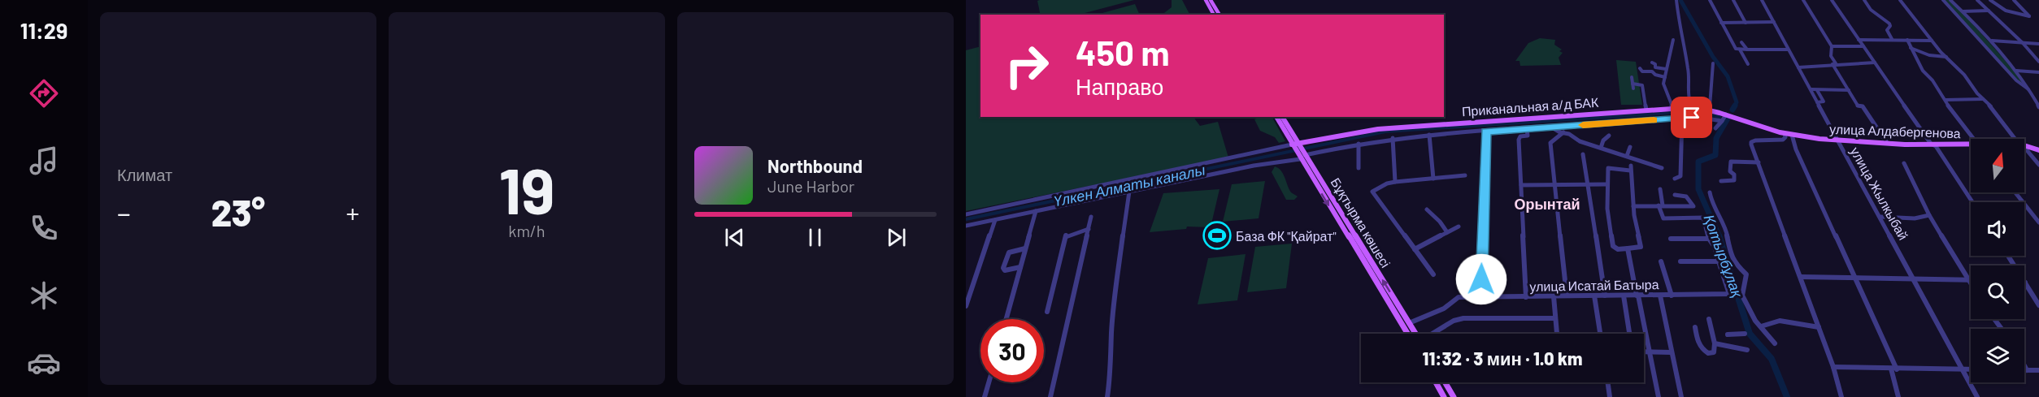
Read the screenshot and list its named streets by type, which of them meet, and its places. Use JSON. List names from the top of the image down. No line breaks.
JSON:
{"streets":{"main road":["Приканальная а/д БАК","улица Алдабергенова","Бұқтырма көшесі"],"street":["улица Жылкыбай","улица Исатай Батыра"]},"crossings":[["Приканальная а/д БАК","улица Алдабергенова"],["Приканальная а/д БАК","Бұқтырма көшесі"],["улица Алдабергенова","улица Жылкыбай"],["Бұқтырма көшесі","улица Исатай Батыра"]],"districts":["Орынтай"],"water":["Үлкен Алматы каналы","Қотырбұлақ"],"places":{"sports":["База ФК \"Қайрат\""]},"north":"top","page":{"tabs":"11:29","tile":["Климат",["19","km/h"]],"turn":["450 m","Направо"],"song":["Northbound","June Harbor"],"heat":["−","23°","+"],"limit":"30","trip":"11:32 · 3 мин · 1.0 km"}}
